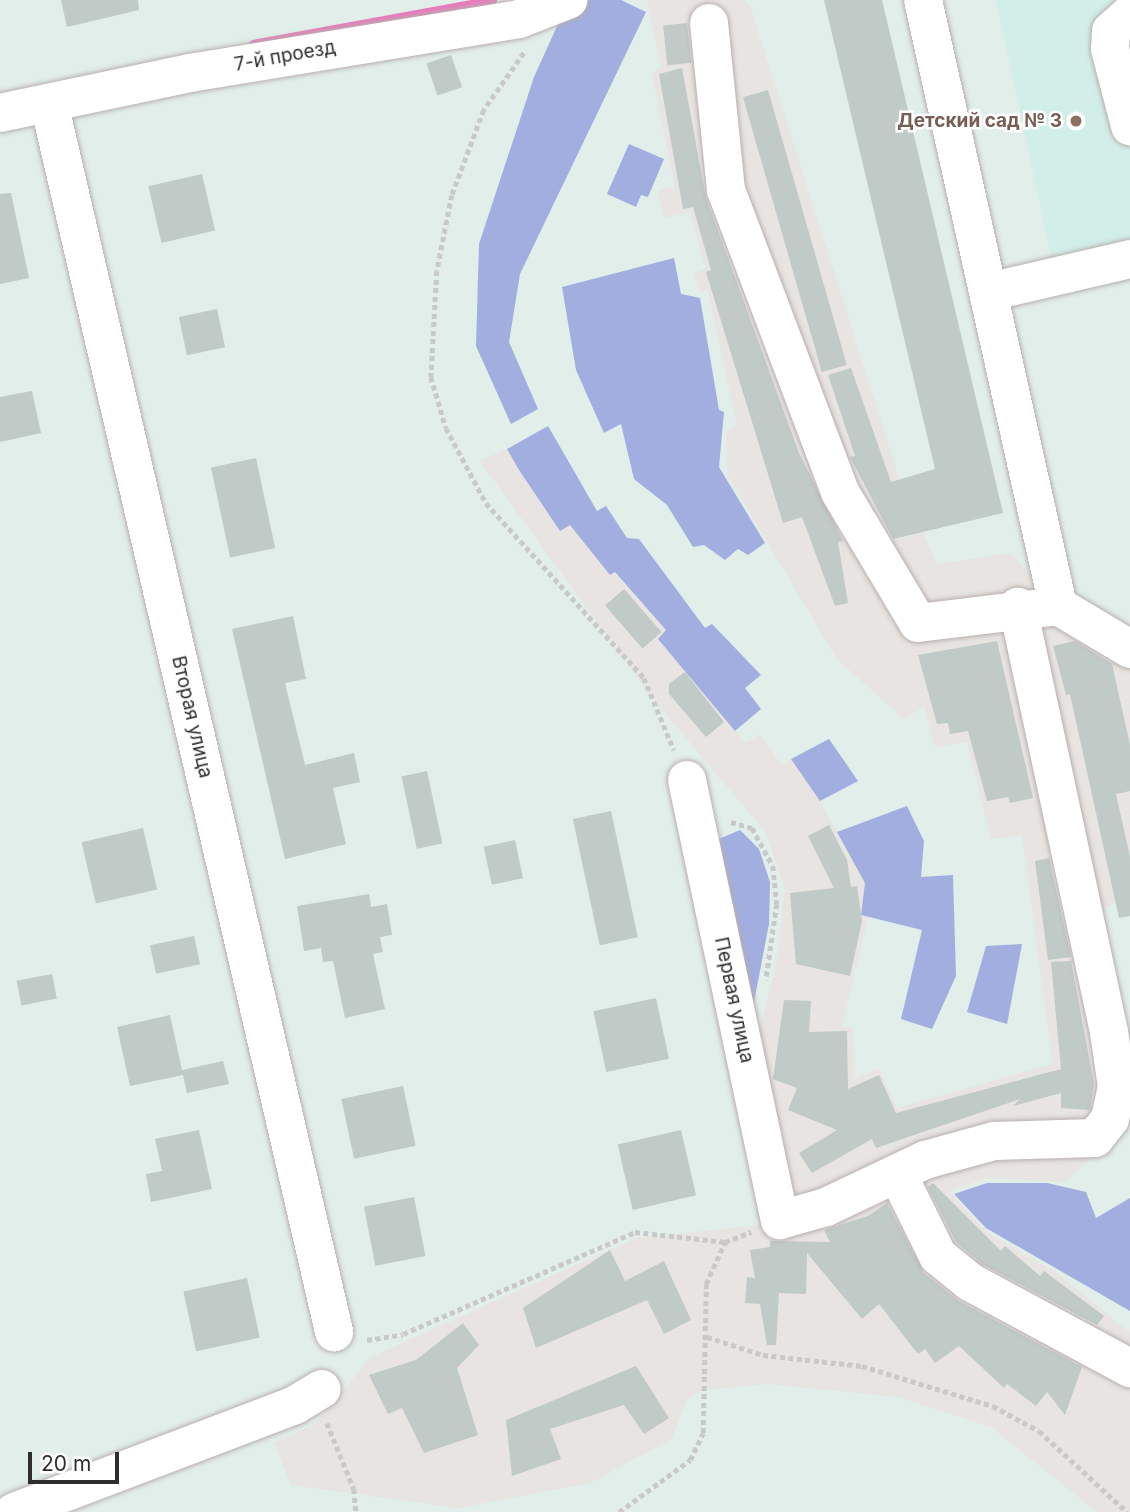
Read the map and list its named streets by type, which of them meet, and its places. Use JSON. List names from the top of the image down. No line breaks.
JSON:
{"streets":{"street":["7-й проезд","Вторая улица","Первая улица"]},"crossings":[["7-й проезд","Вторая улица"]],"places":["Детский сад № 3"],"scale_bar":"20 m"}
